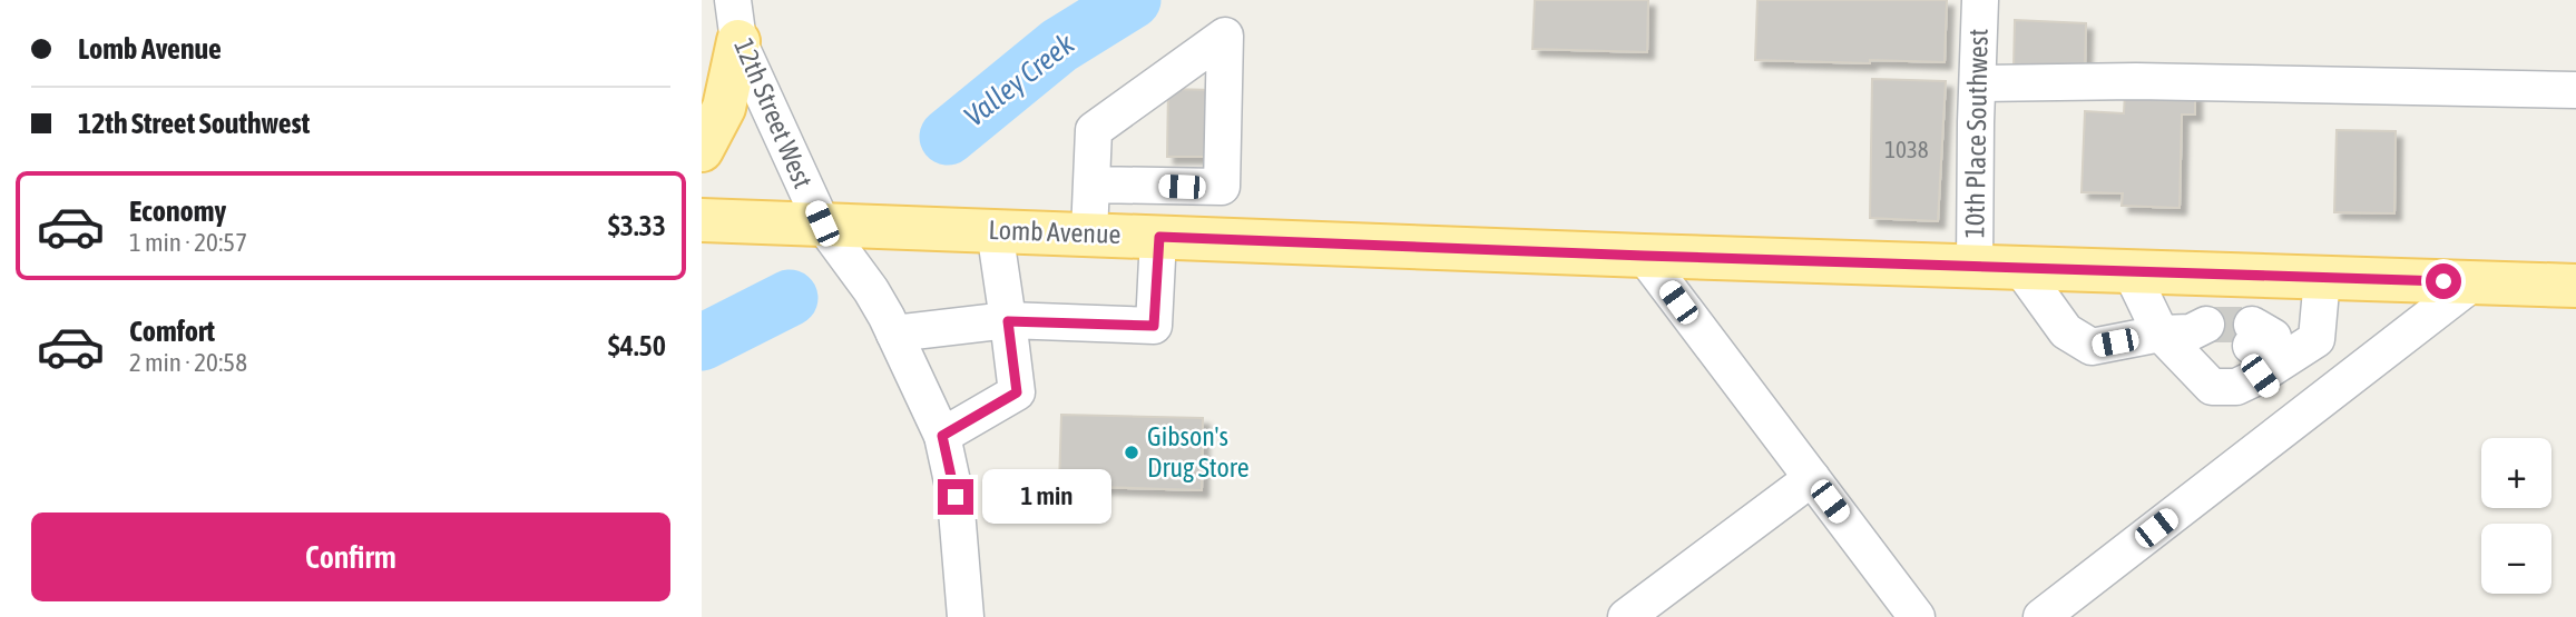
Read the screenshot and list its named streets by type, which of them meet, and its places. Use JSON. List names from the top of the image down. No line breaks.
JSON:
{"streets":{"main road":["Lomb Avenue"],"street":["12th Street West","10th Place Southwest"]},"crossings":[["12th Street West","Lomb Avenue"],["10th Place Southwest","Lomb Avenue"]],"water":["Valley Creek"],"places":["Gibson's Drug Store"],"house_numbers":["1038"],"page":{"banner":["Lomb Avenue","12th Street Southwest"],"list":[{"name":"Economy","note":"1 min · 20:57","value":"$3.33"},{"name":"Comfort","note":"2 min · 20:58","value":"$4.50"}],"map_buttons":["+","−"],"bubble":"1 min","buttons":"Confirm"}}
